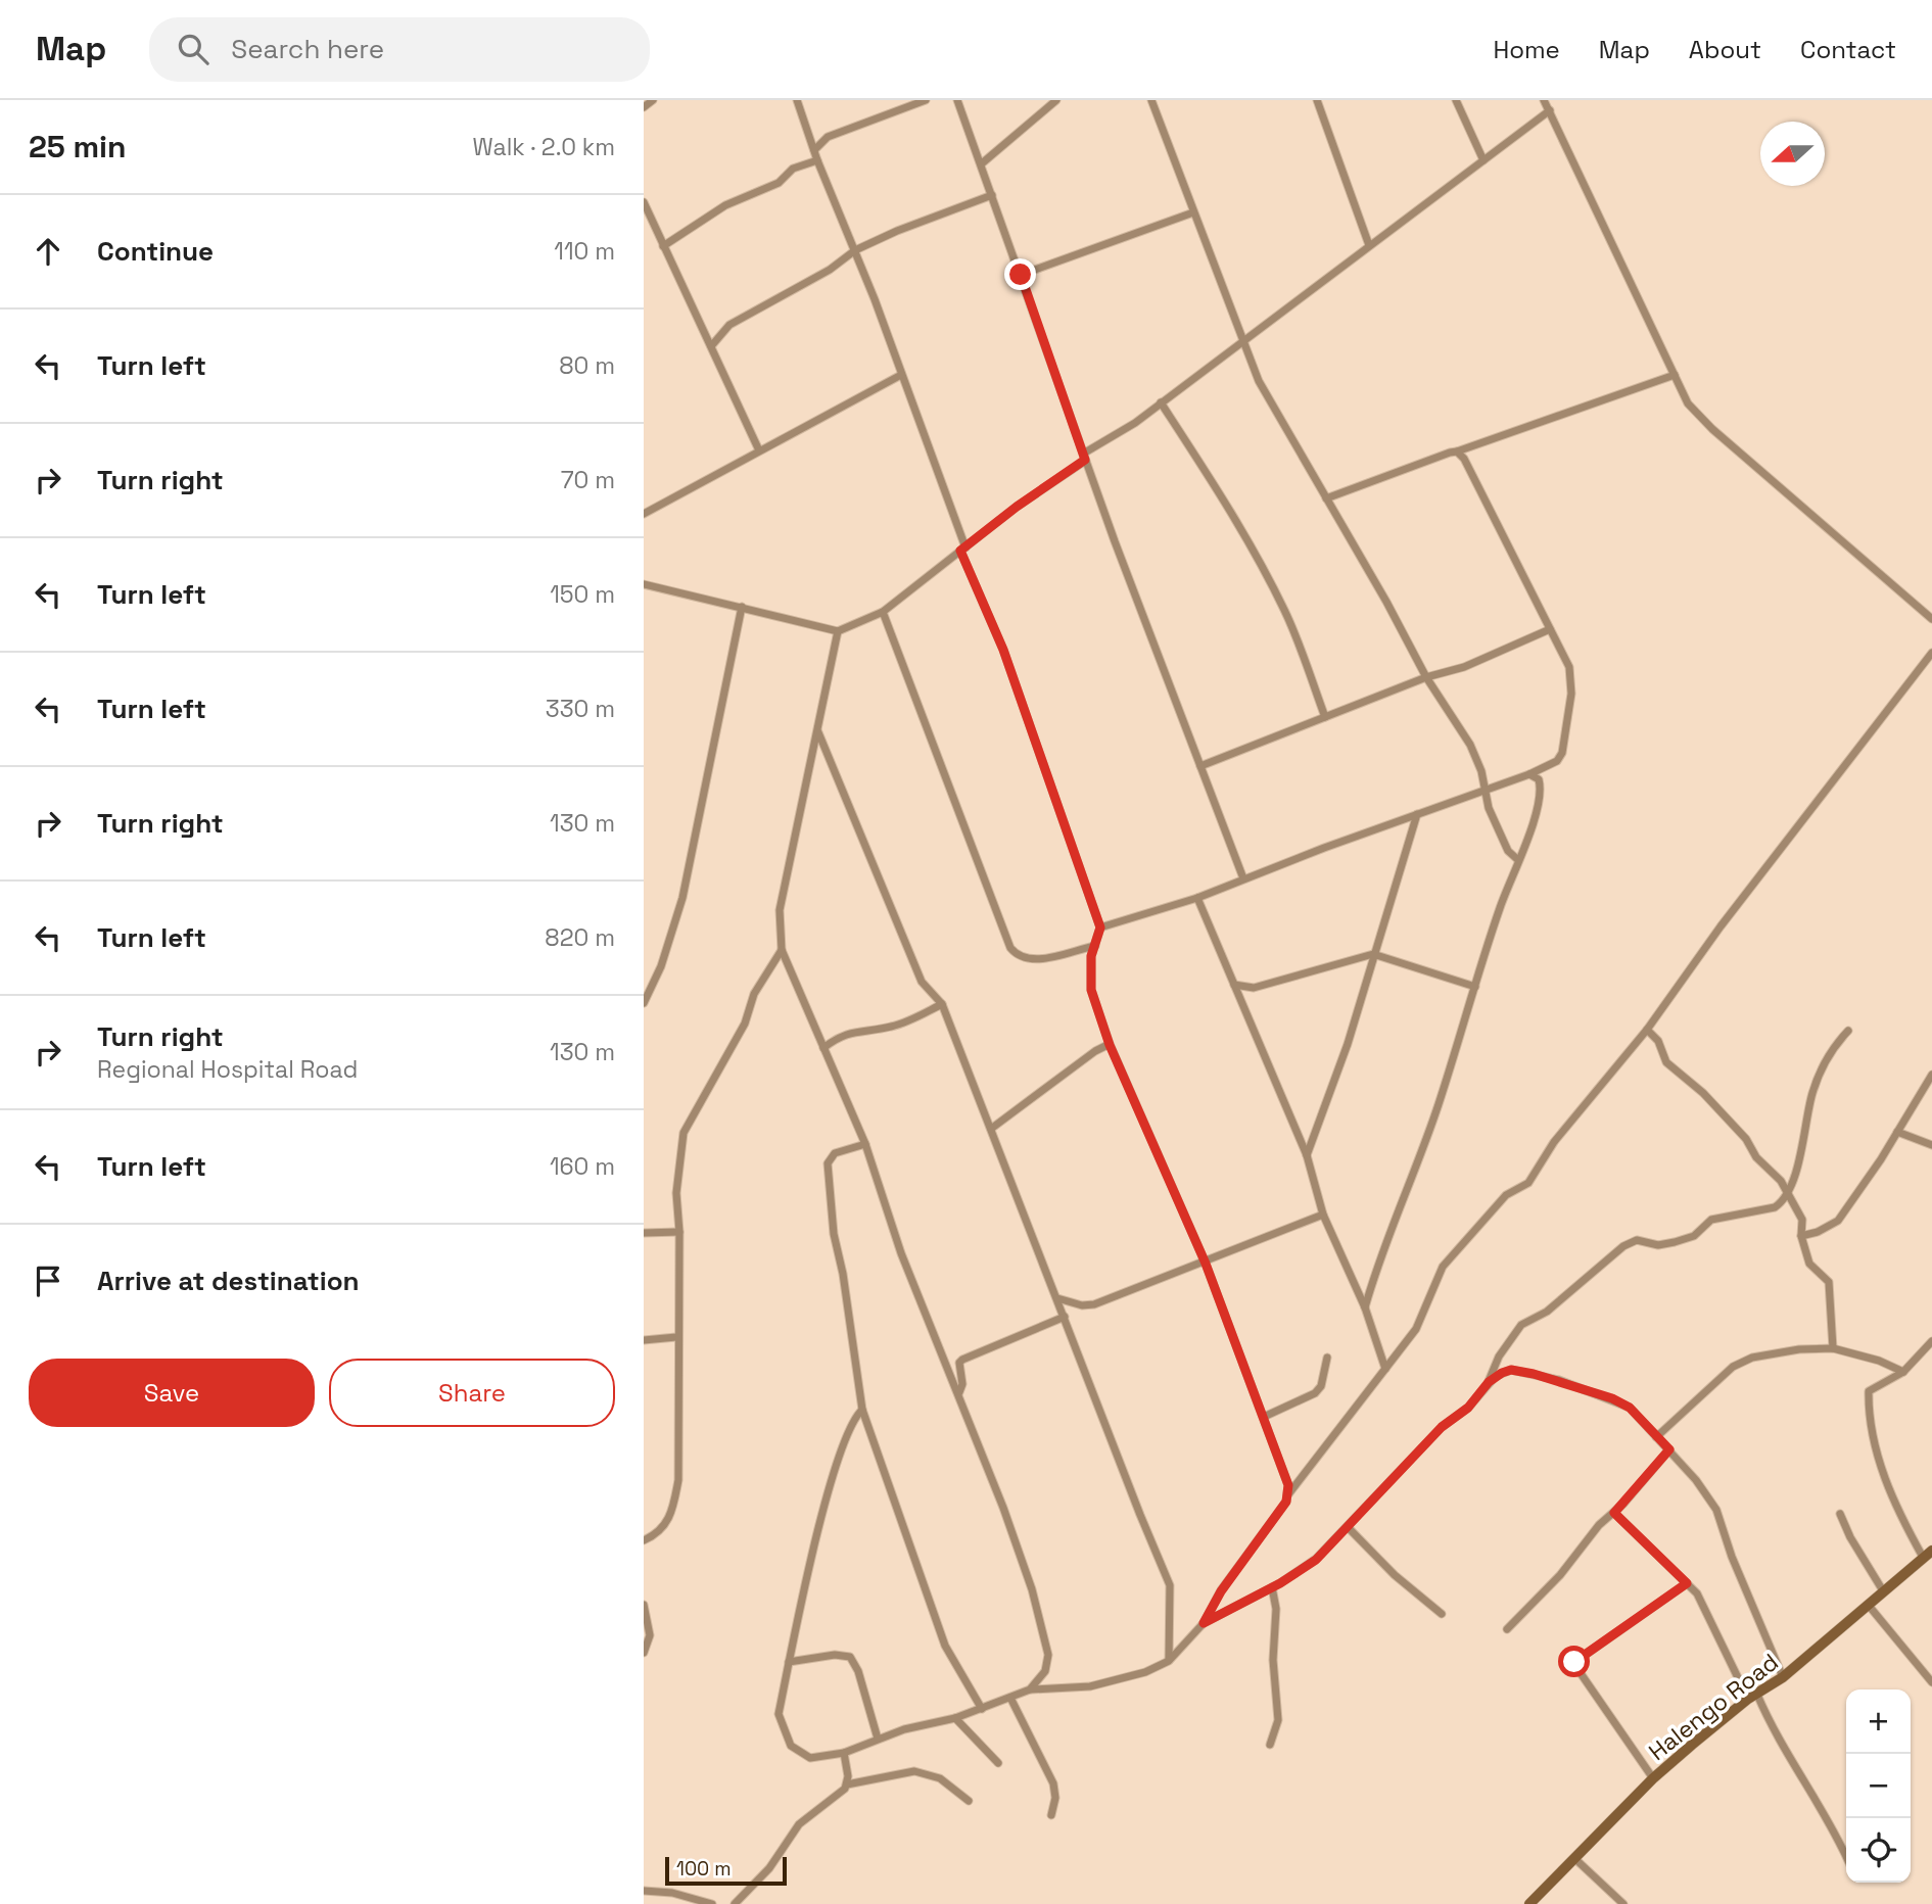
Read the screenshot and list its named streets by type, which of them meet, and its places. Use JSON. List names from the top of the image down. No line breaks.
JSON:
{"streets":{"street":["Halengo Road"]},"scale_bar":"100 m","north":"left","page":{"header":"Map","search":"Search here","nav":["Home","Map","About","Contact"],"heading":["25 min","Walk · 2.0 km"],"list":[["Continue","110 m"],["Turn left","80 m"],["Turn right","70 m"],["Turn left","150 m"],["Turn left","330 m"],["Turn right","130 m"],["Turn left","820 m"],["Turn right","Regional Hospital Road","130 m"],["Turn left","160 m"],"Arrive at destination"],"buttons":["Save","Share"],"map_buttons":["+","−"],"scale":"100 m"}}
